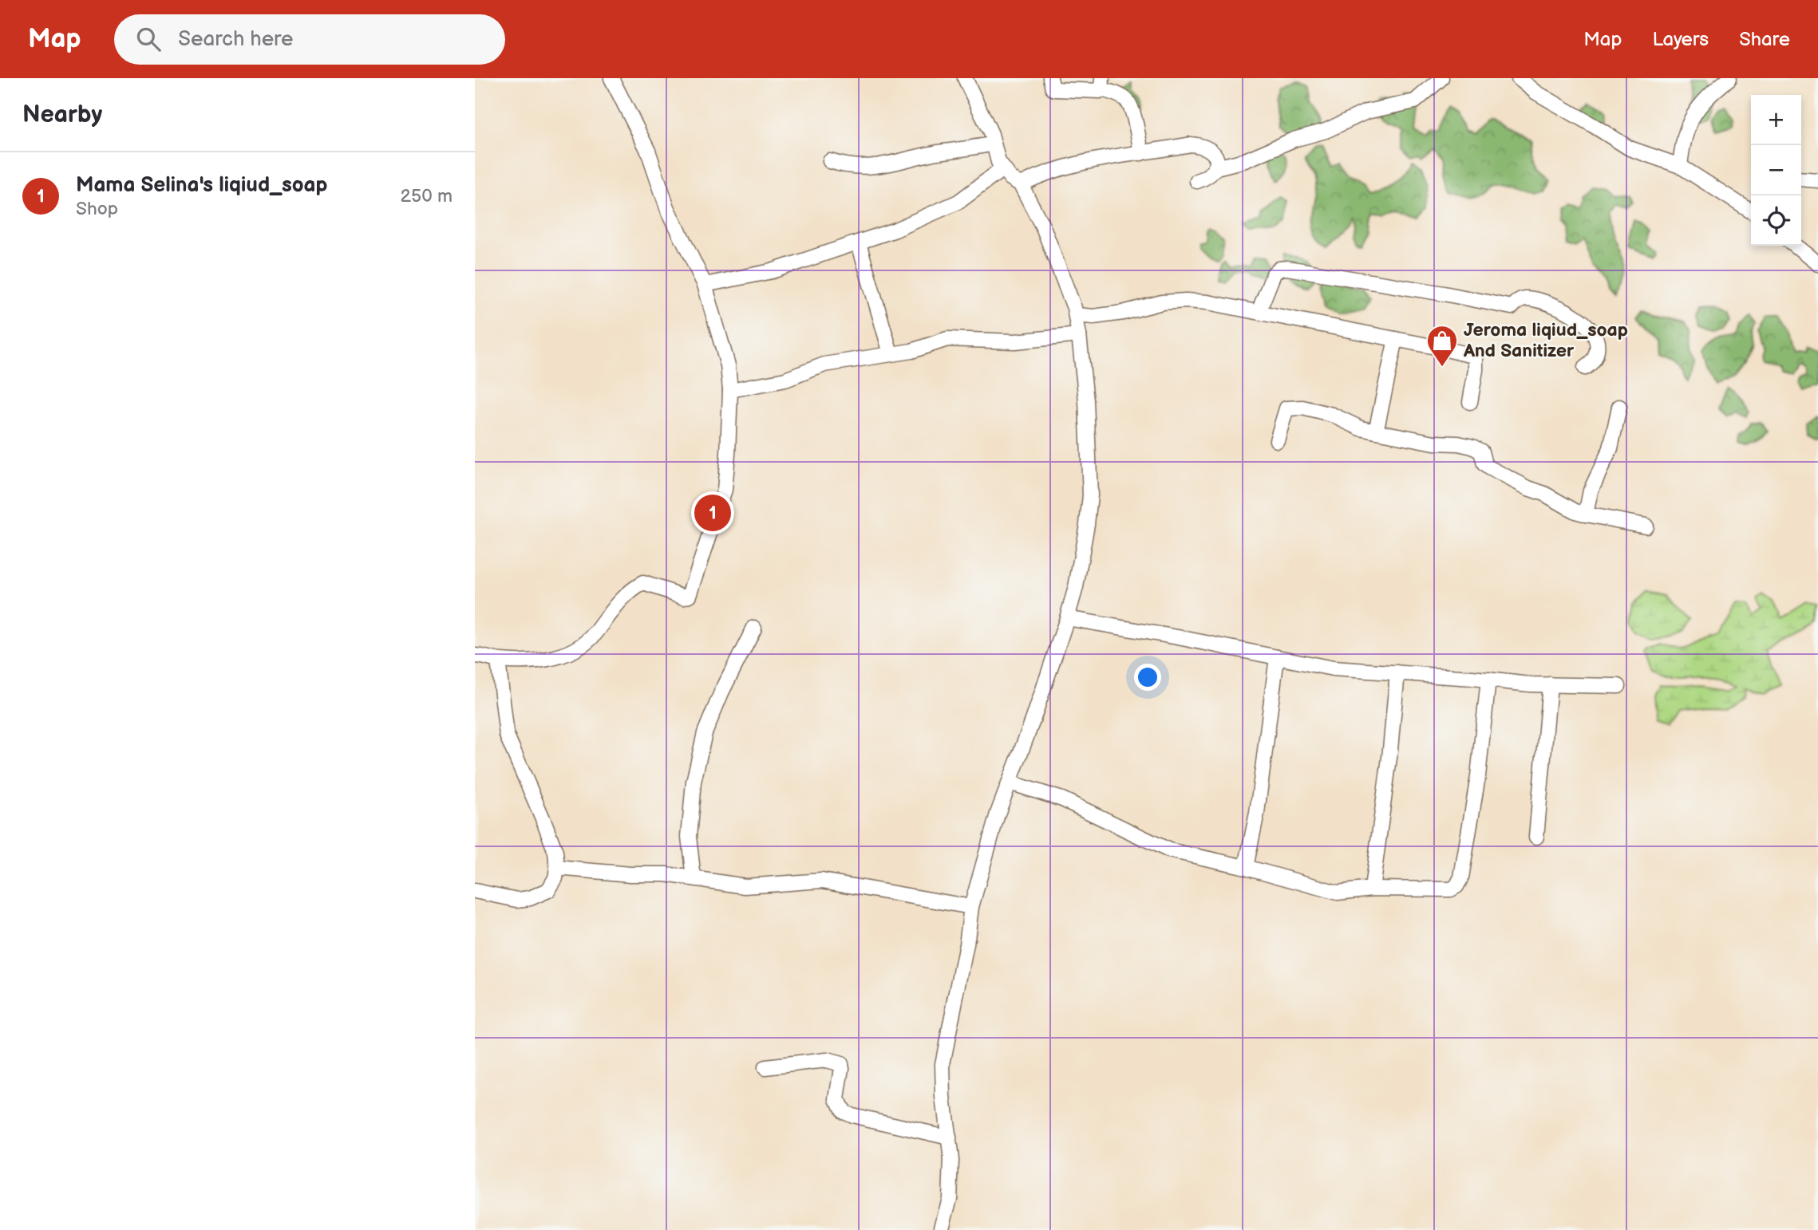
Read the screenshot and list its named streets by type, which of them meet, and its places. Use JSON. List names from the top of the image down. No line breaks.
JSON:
{"places":{"shop":["Jeroma liqiud_soap And Sanitizer"]},"page":{"header":"Map","search":"Search here","nav":["Map","Layers","Share"],"heading":"Nearby","map_buttons":["+","−"],"list":[{"mark":"1","name":"Mama Selina's liqiud_soap","note":"Shop","value":"250 m"}],"pins":"1"}}
